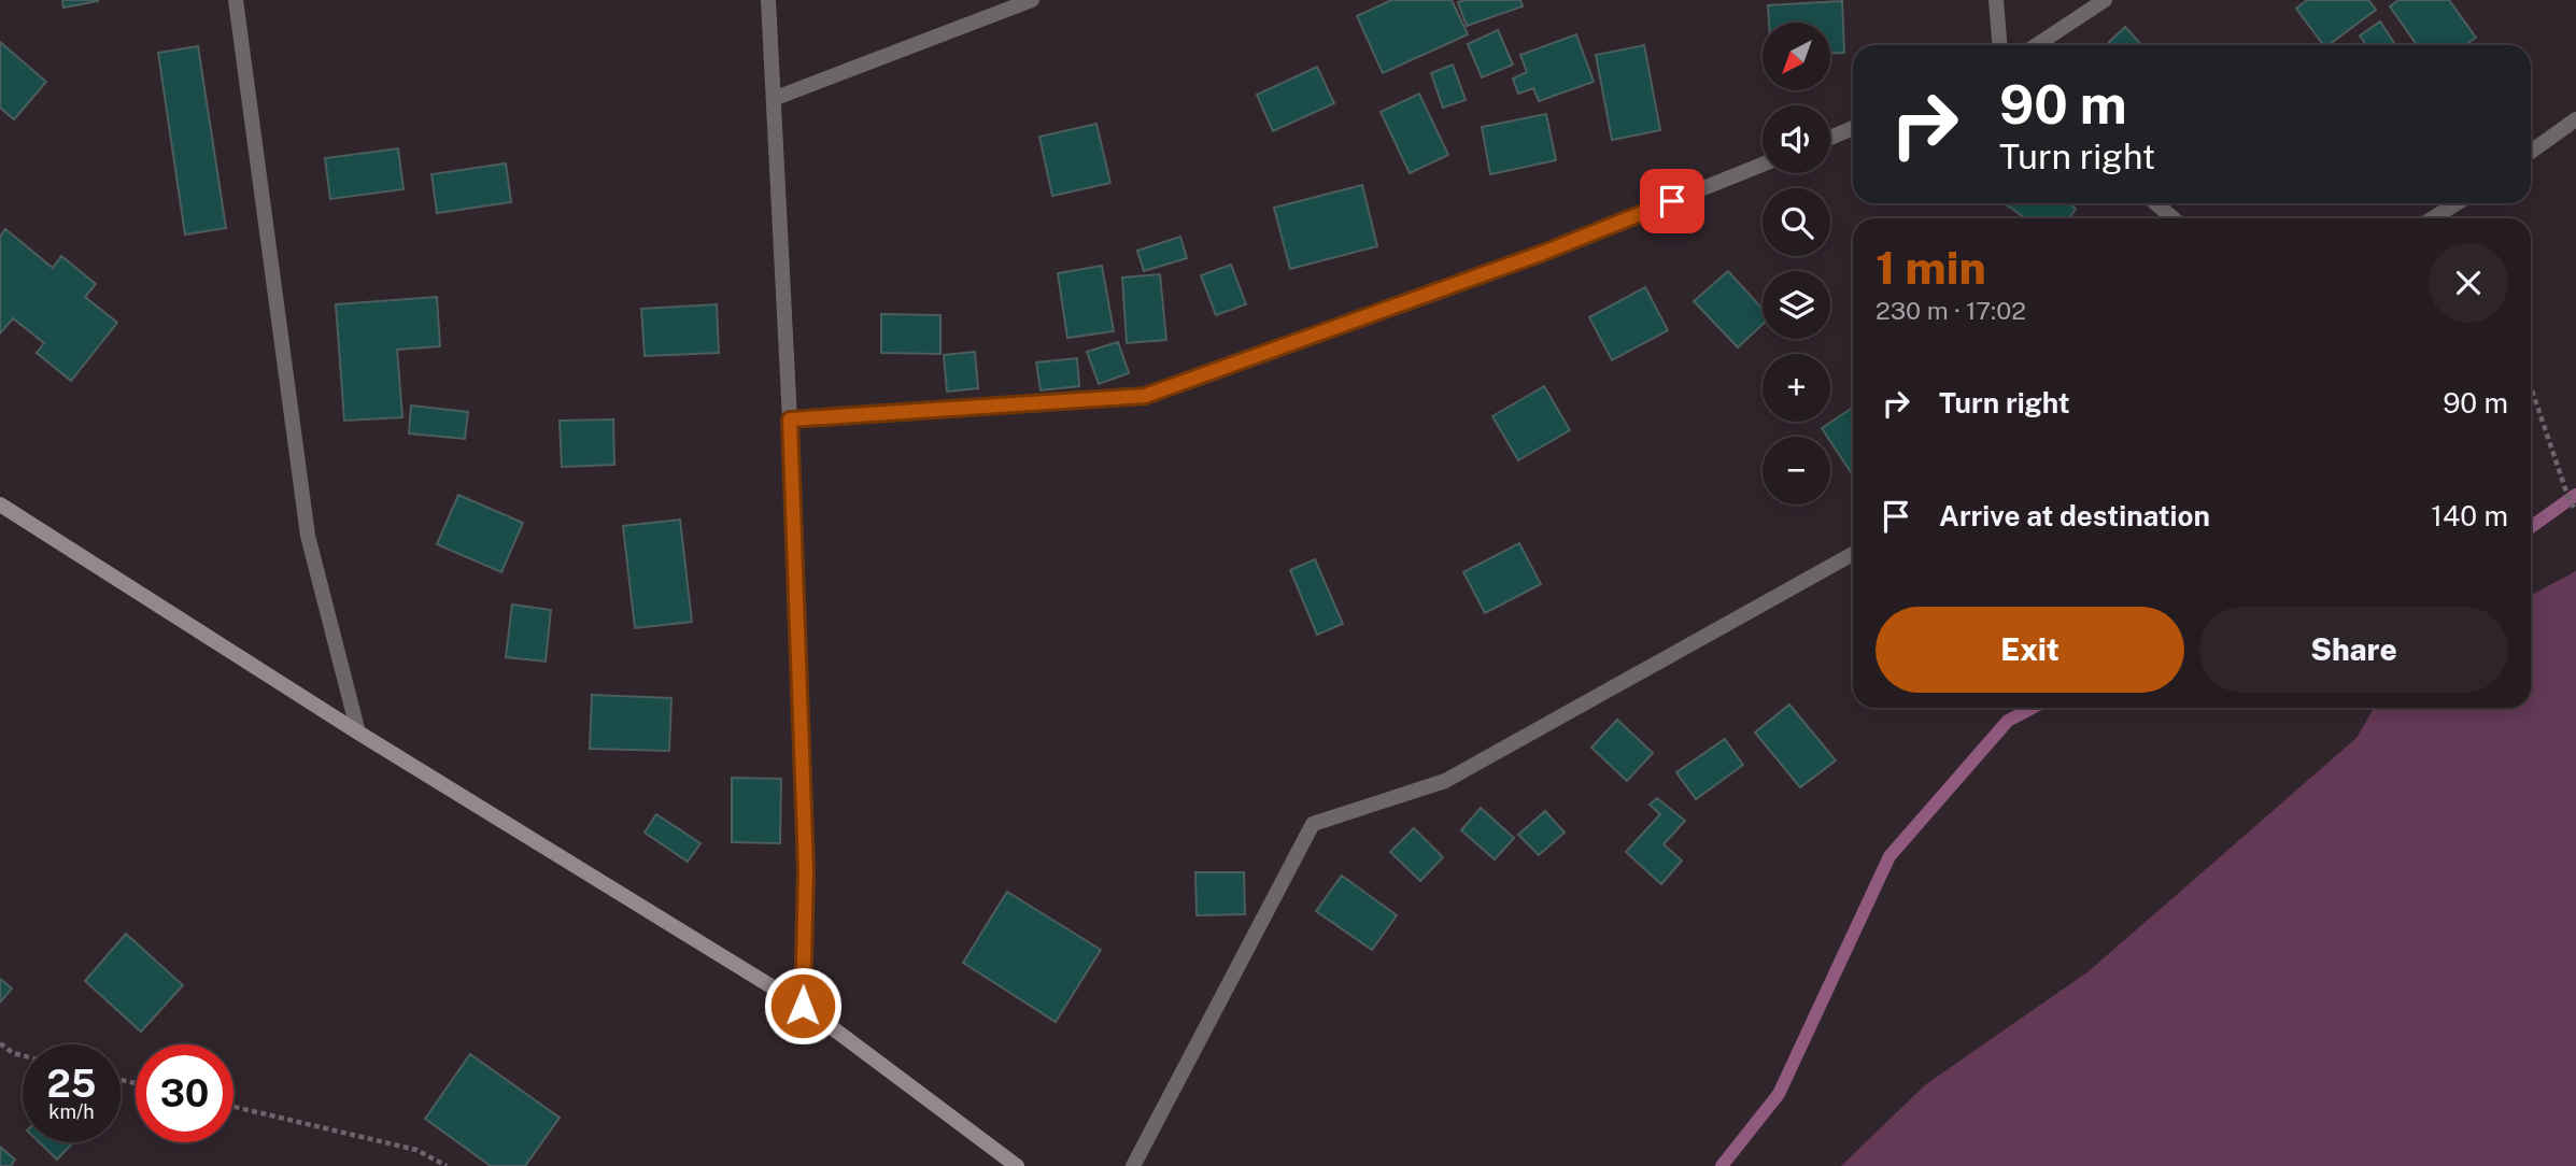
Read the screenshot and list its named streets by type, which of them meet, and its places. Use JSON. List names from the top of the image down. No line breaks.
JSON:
{"north":"bottom left","page":{"map_buttons":["+","−"],"turn":["90 m","Turn right"],"heading":["1 min","230 m · 17:02"],"list":[{"name":"Turn right","value":"90 m"},{"name":"Arrive at destination","value":"140 m"}],"buttons":["Exit","Share"],"speed":"25 km/h","limit":"30"}}
